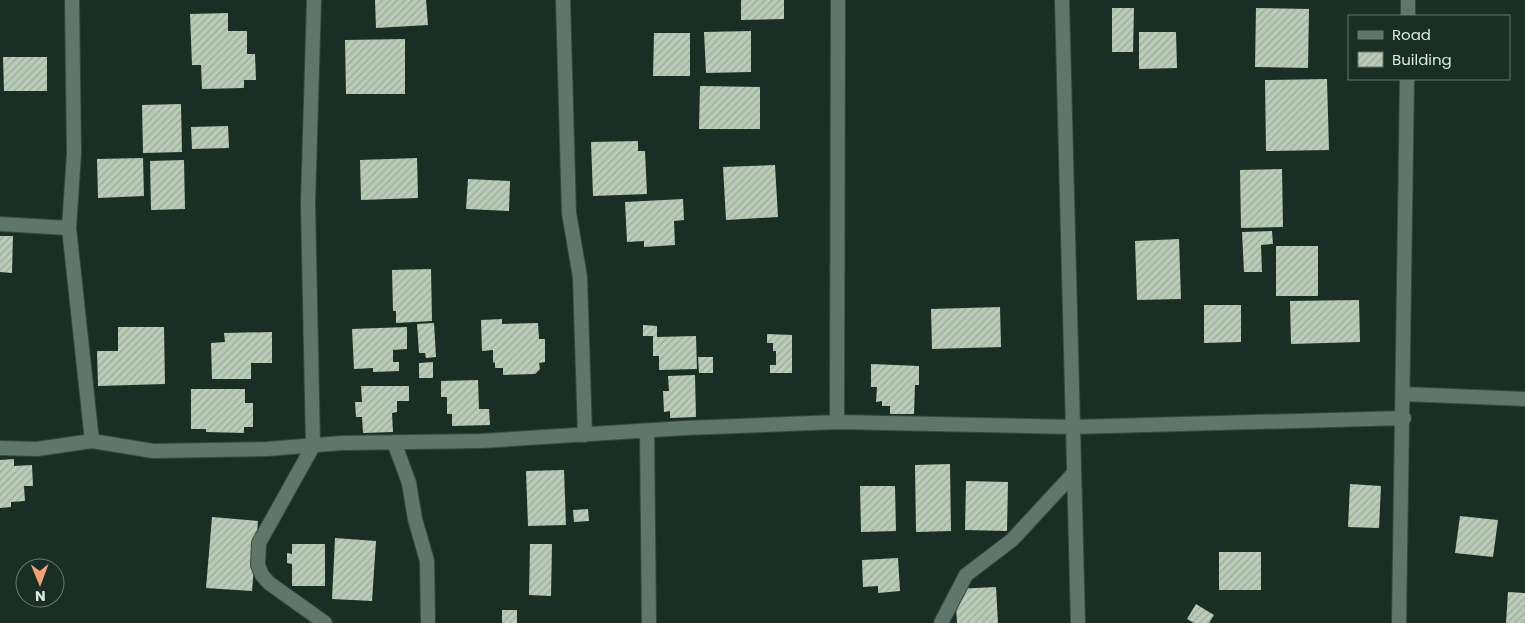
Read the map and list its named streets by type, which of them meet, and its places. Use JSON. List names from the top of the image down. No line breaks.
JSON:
{"legend":["Road","Building"],"north":"bottom"}
